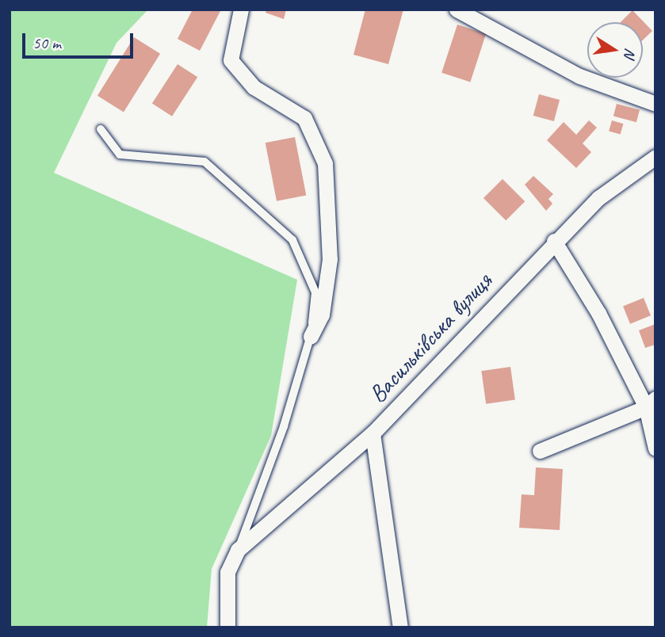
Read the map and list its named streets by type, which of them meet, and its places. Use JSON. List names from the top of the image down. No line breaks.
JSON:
{"streets":{"street":["Васильківська вулиця"]},"scale_bar":"50 m","north":"right"}
